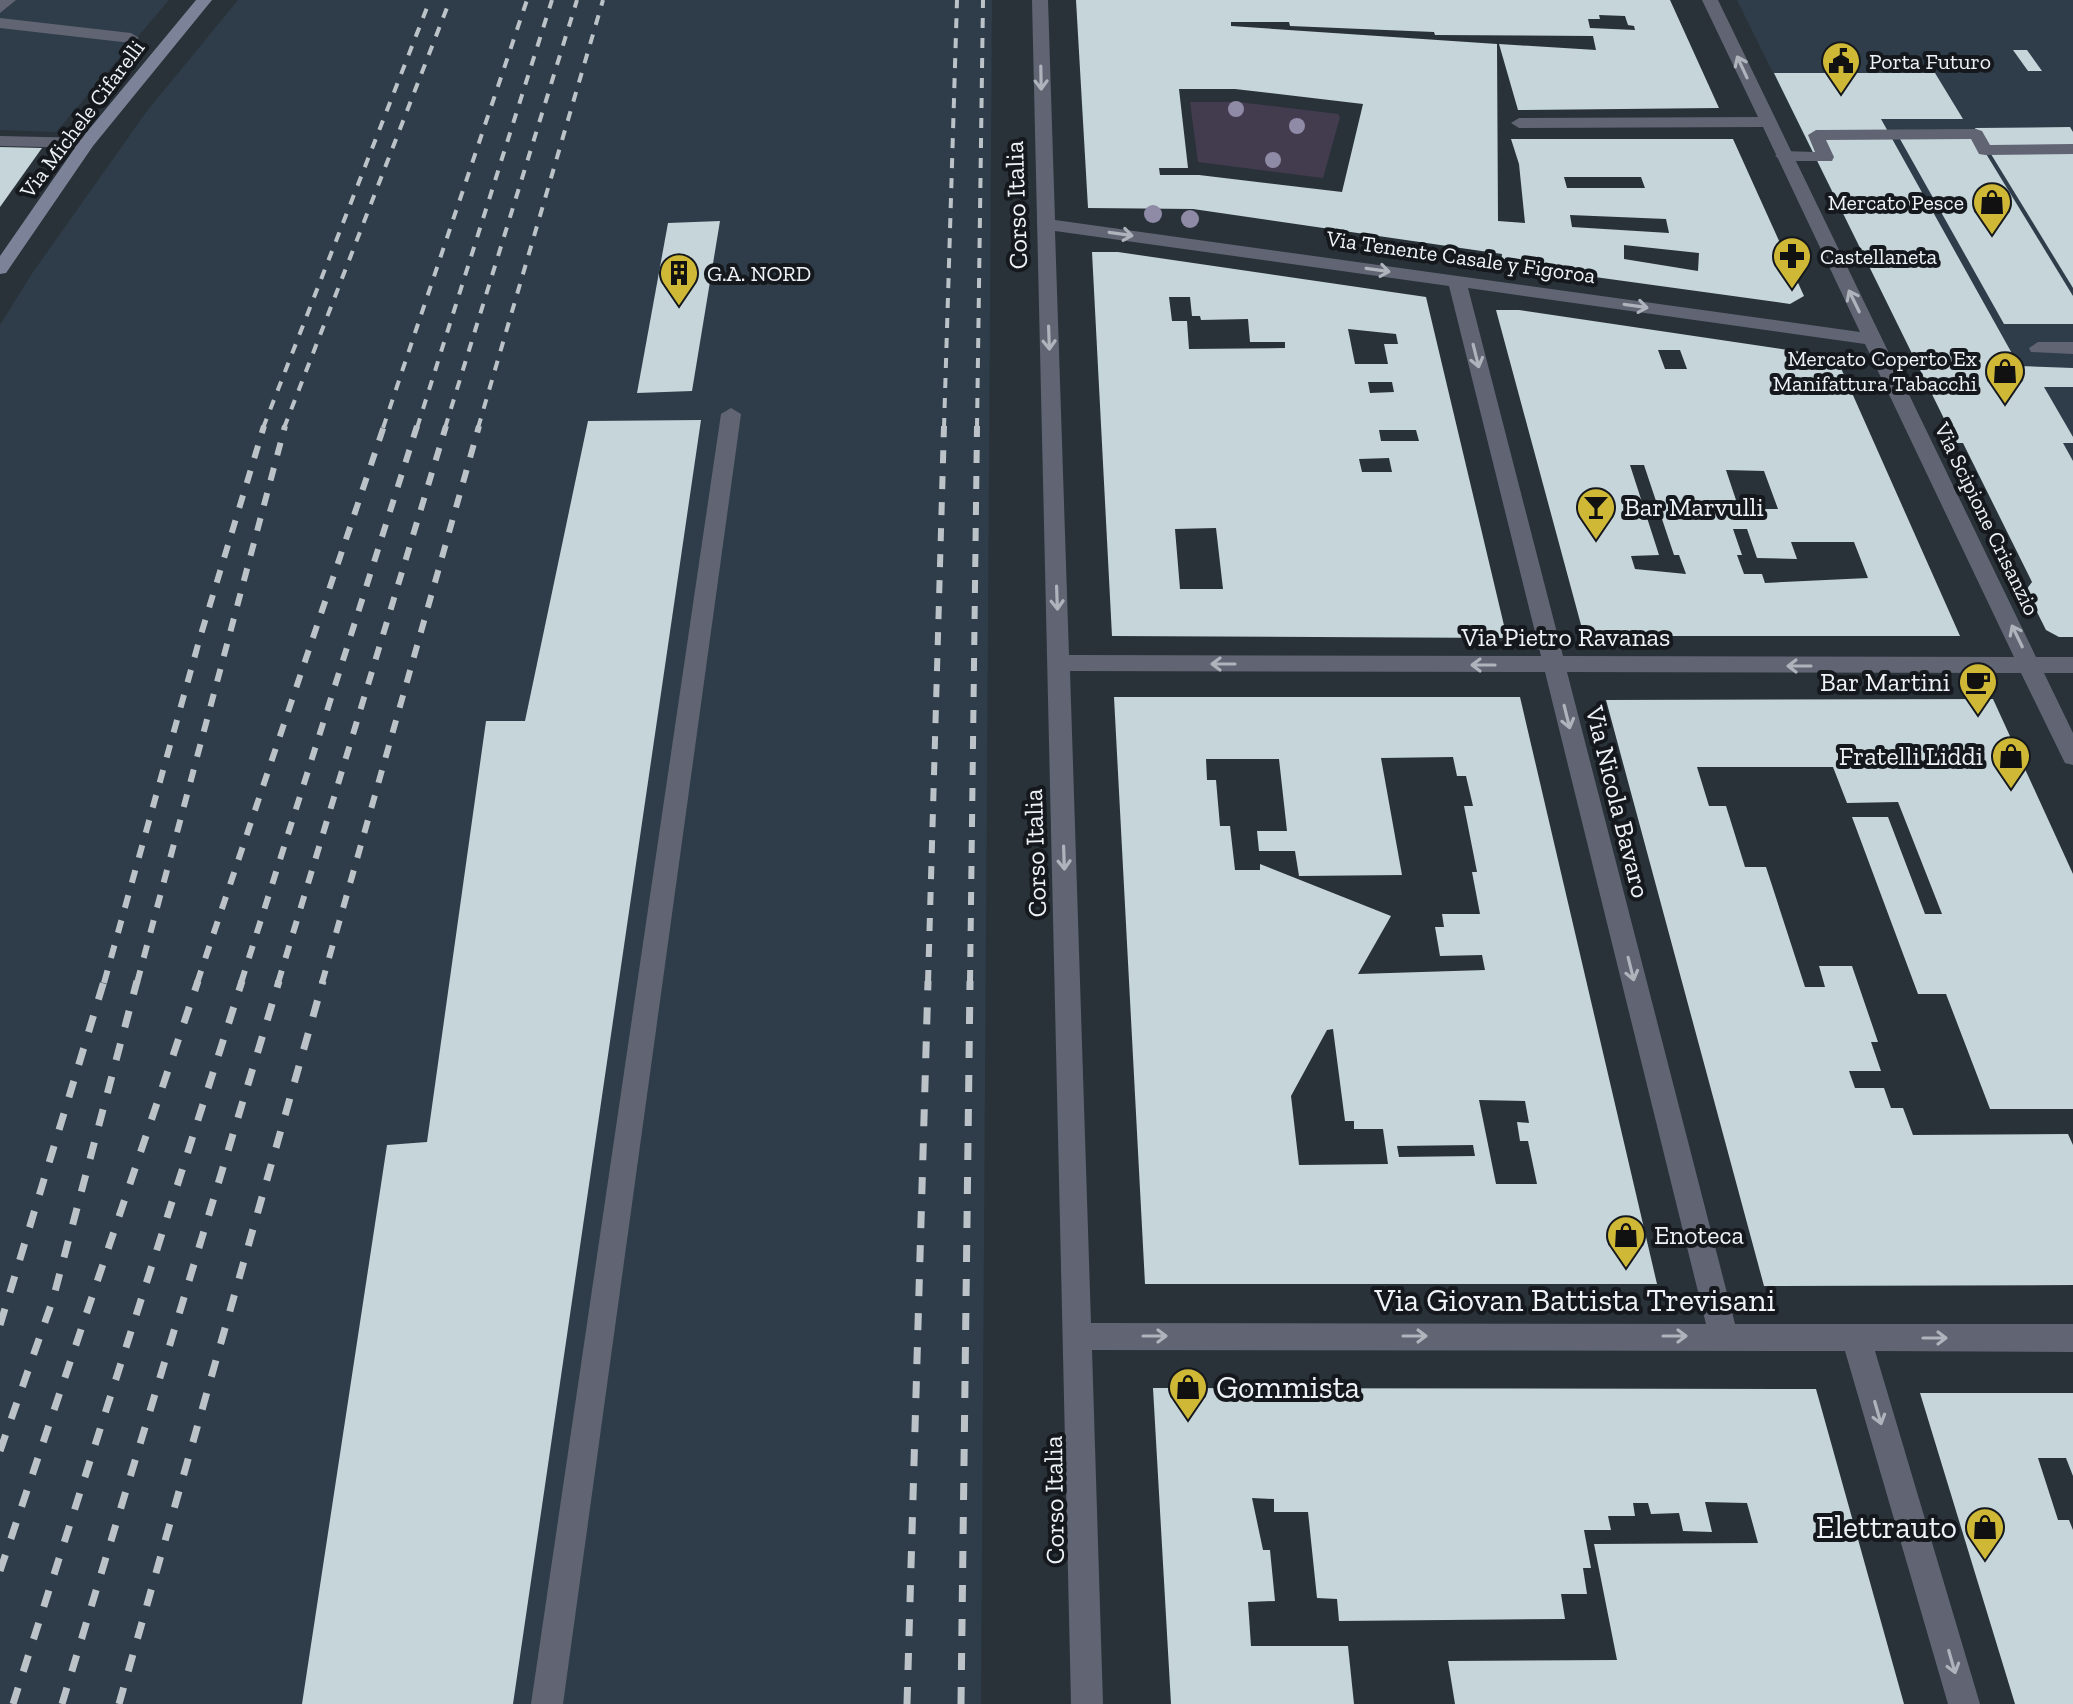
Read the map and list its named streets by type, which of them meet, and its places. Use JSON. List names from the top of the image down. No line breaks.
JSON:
{"streets":{"main road":["Via Michele Cifarelli"],"street":["Corso Italia","Via Tenente Casale y Figoroa","Via Scipione Crisanzio","Via Pietro Ravanas","Via Nicola Bavaro","Via Giovan Battista Trevisani"]},"crossings":[["Corso Italia","Via Tenente Casale y Figoroa"],["Corso Italia","Via Pietro Ravanas"],["Corso Italia","Via Giovan Battista Trevisani"],["Via Tenente Casale y Figoroa","Via Scipione Crisanzio"],["Via Tenente Casale y Figoroa","Via Nicola Bavaro"],["Via Scipione Crisanzio","Via Pietro Ravanas"],["Via Pietro Ravanas","Via Nicola Bavaro"],["Via Nicola Bavaro","Via Giovan Battista Trevisani"]],"one_way":["Corso Italia","Via Tenente Casale y Figoroa","Via Scipione Crisanzio","Via Pietro Ravanas","Via Nicola Bavaro","Via Giovan Battista Trevisani"],"places":{"public building":["Porta Futuro"],"shop":["Mercato Pesce","Mercato Coperto Ex Manifattura Tabacchi","Fratelli Liddi","Enoteca","Gommista","Elettrauto"],"pharmacy":["Castellaneta"],"building":["G.A. NORD"],"bar":["Bar Marvulli"],"cafe":["Bar Martini"]}}
